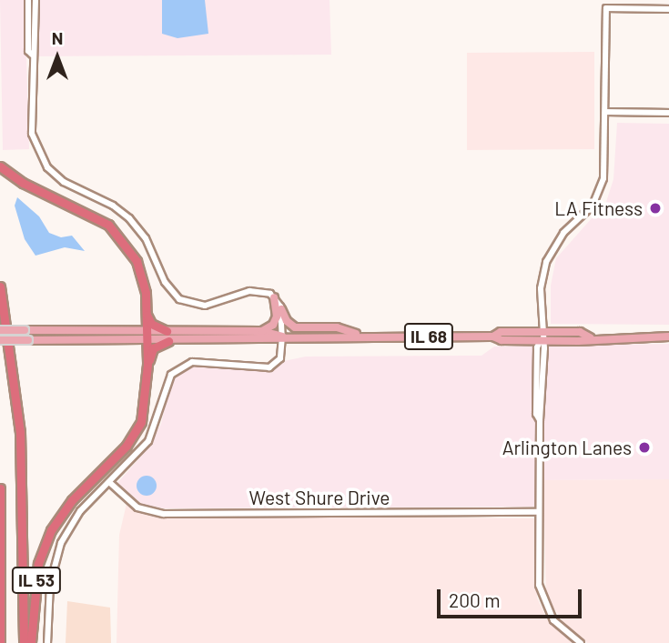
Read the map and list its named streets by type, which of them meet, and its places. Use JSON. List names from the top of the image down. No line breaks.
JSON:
{"streets":{"highway":["IL 53"],"main road":["IL 68"],"street":["West Shure Drive"]},"crossings":[["IL 68","IL 53"]],"places":["LA Fitness","Arlington Lanes"],"scale_bar":"200 m","north":"top"}
